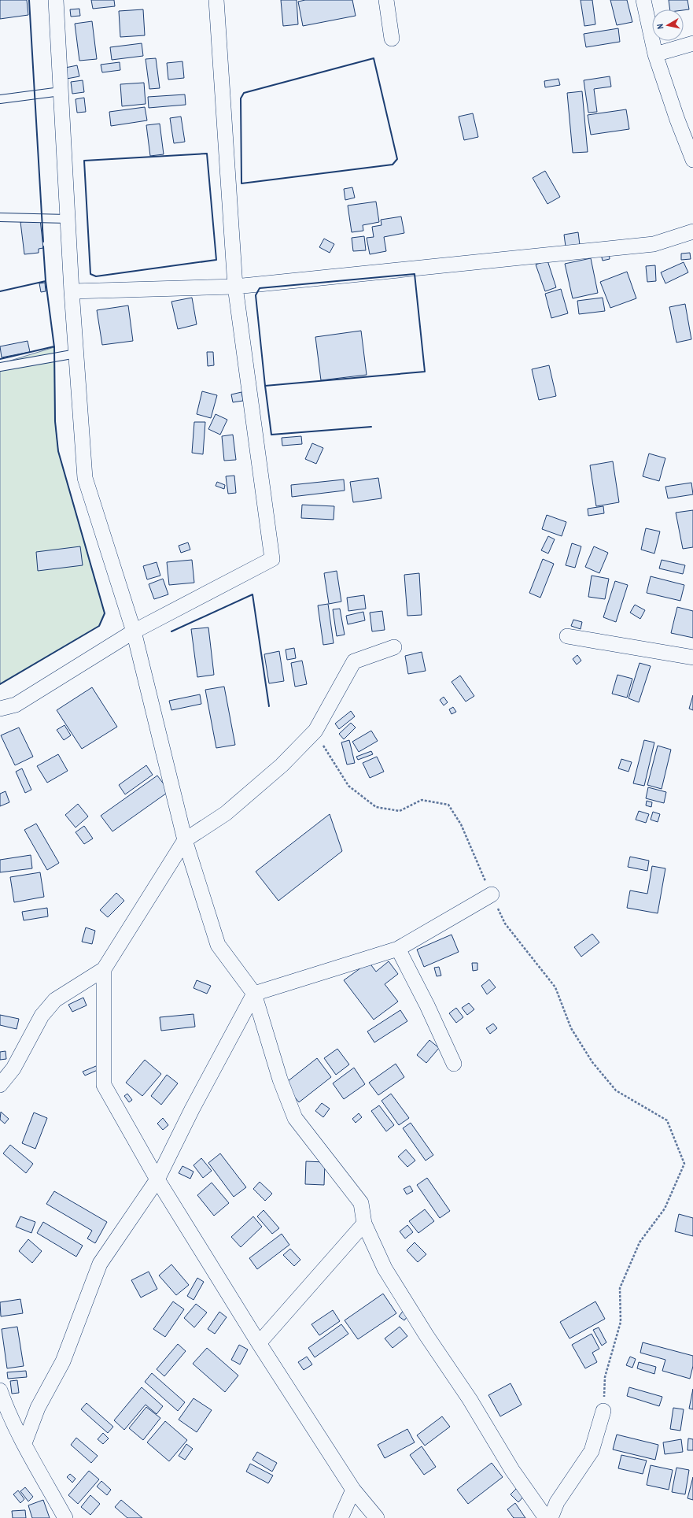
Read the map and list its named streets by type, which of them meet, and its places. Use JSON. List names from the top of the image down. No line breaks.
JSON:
{"north":"left"}
